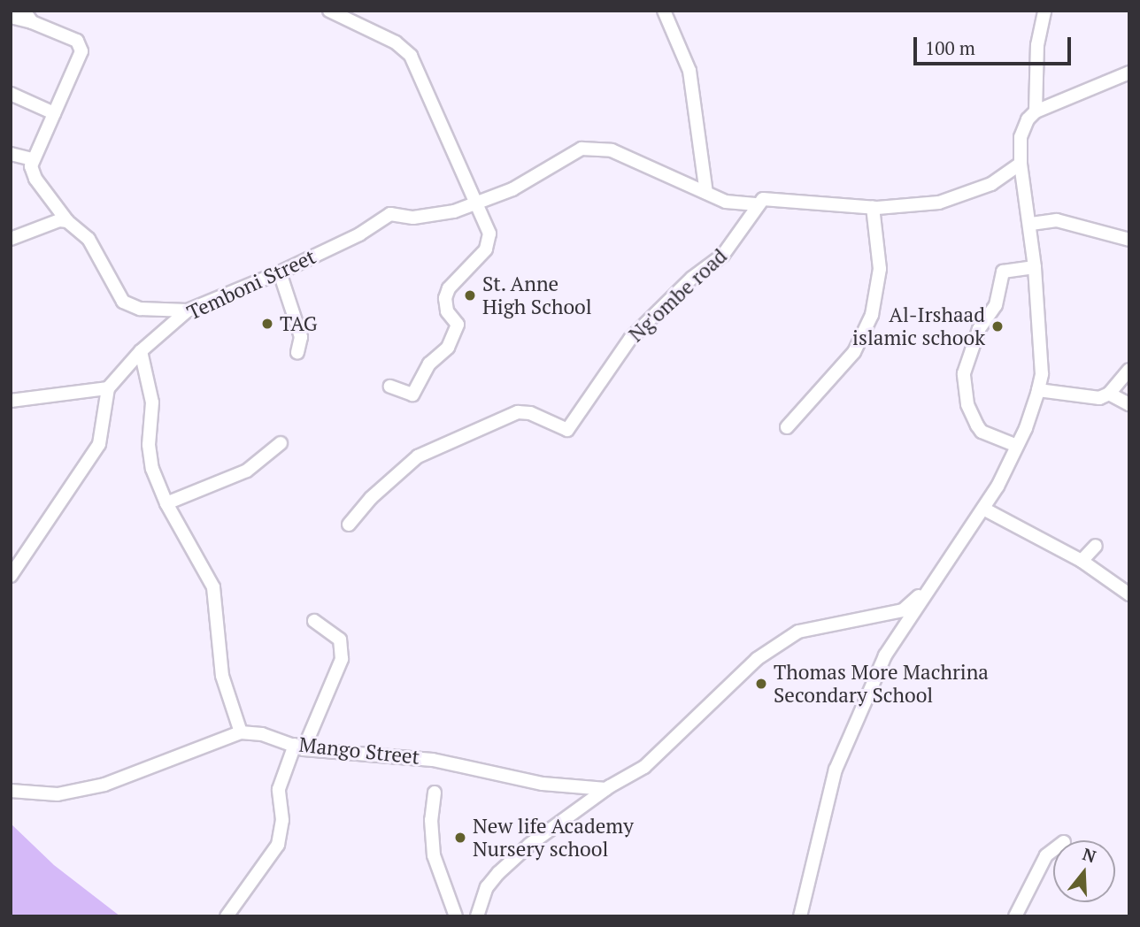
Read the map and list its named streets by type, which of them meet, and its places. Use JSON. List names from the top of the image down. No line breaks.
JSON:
{"streets":{"street":["Temboni Street","Ng'ombe road","Mango Street"]},"crossings":[["Temboni Street","Ng'ombe road"]],"places":["St. Anne High School","TAG","Al-Irshaad islamic schook","Thomas More Machrina Secondary School","New life Academy Nursery school"],"scale_bar":"100 m","north":"top"}
